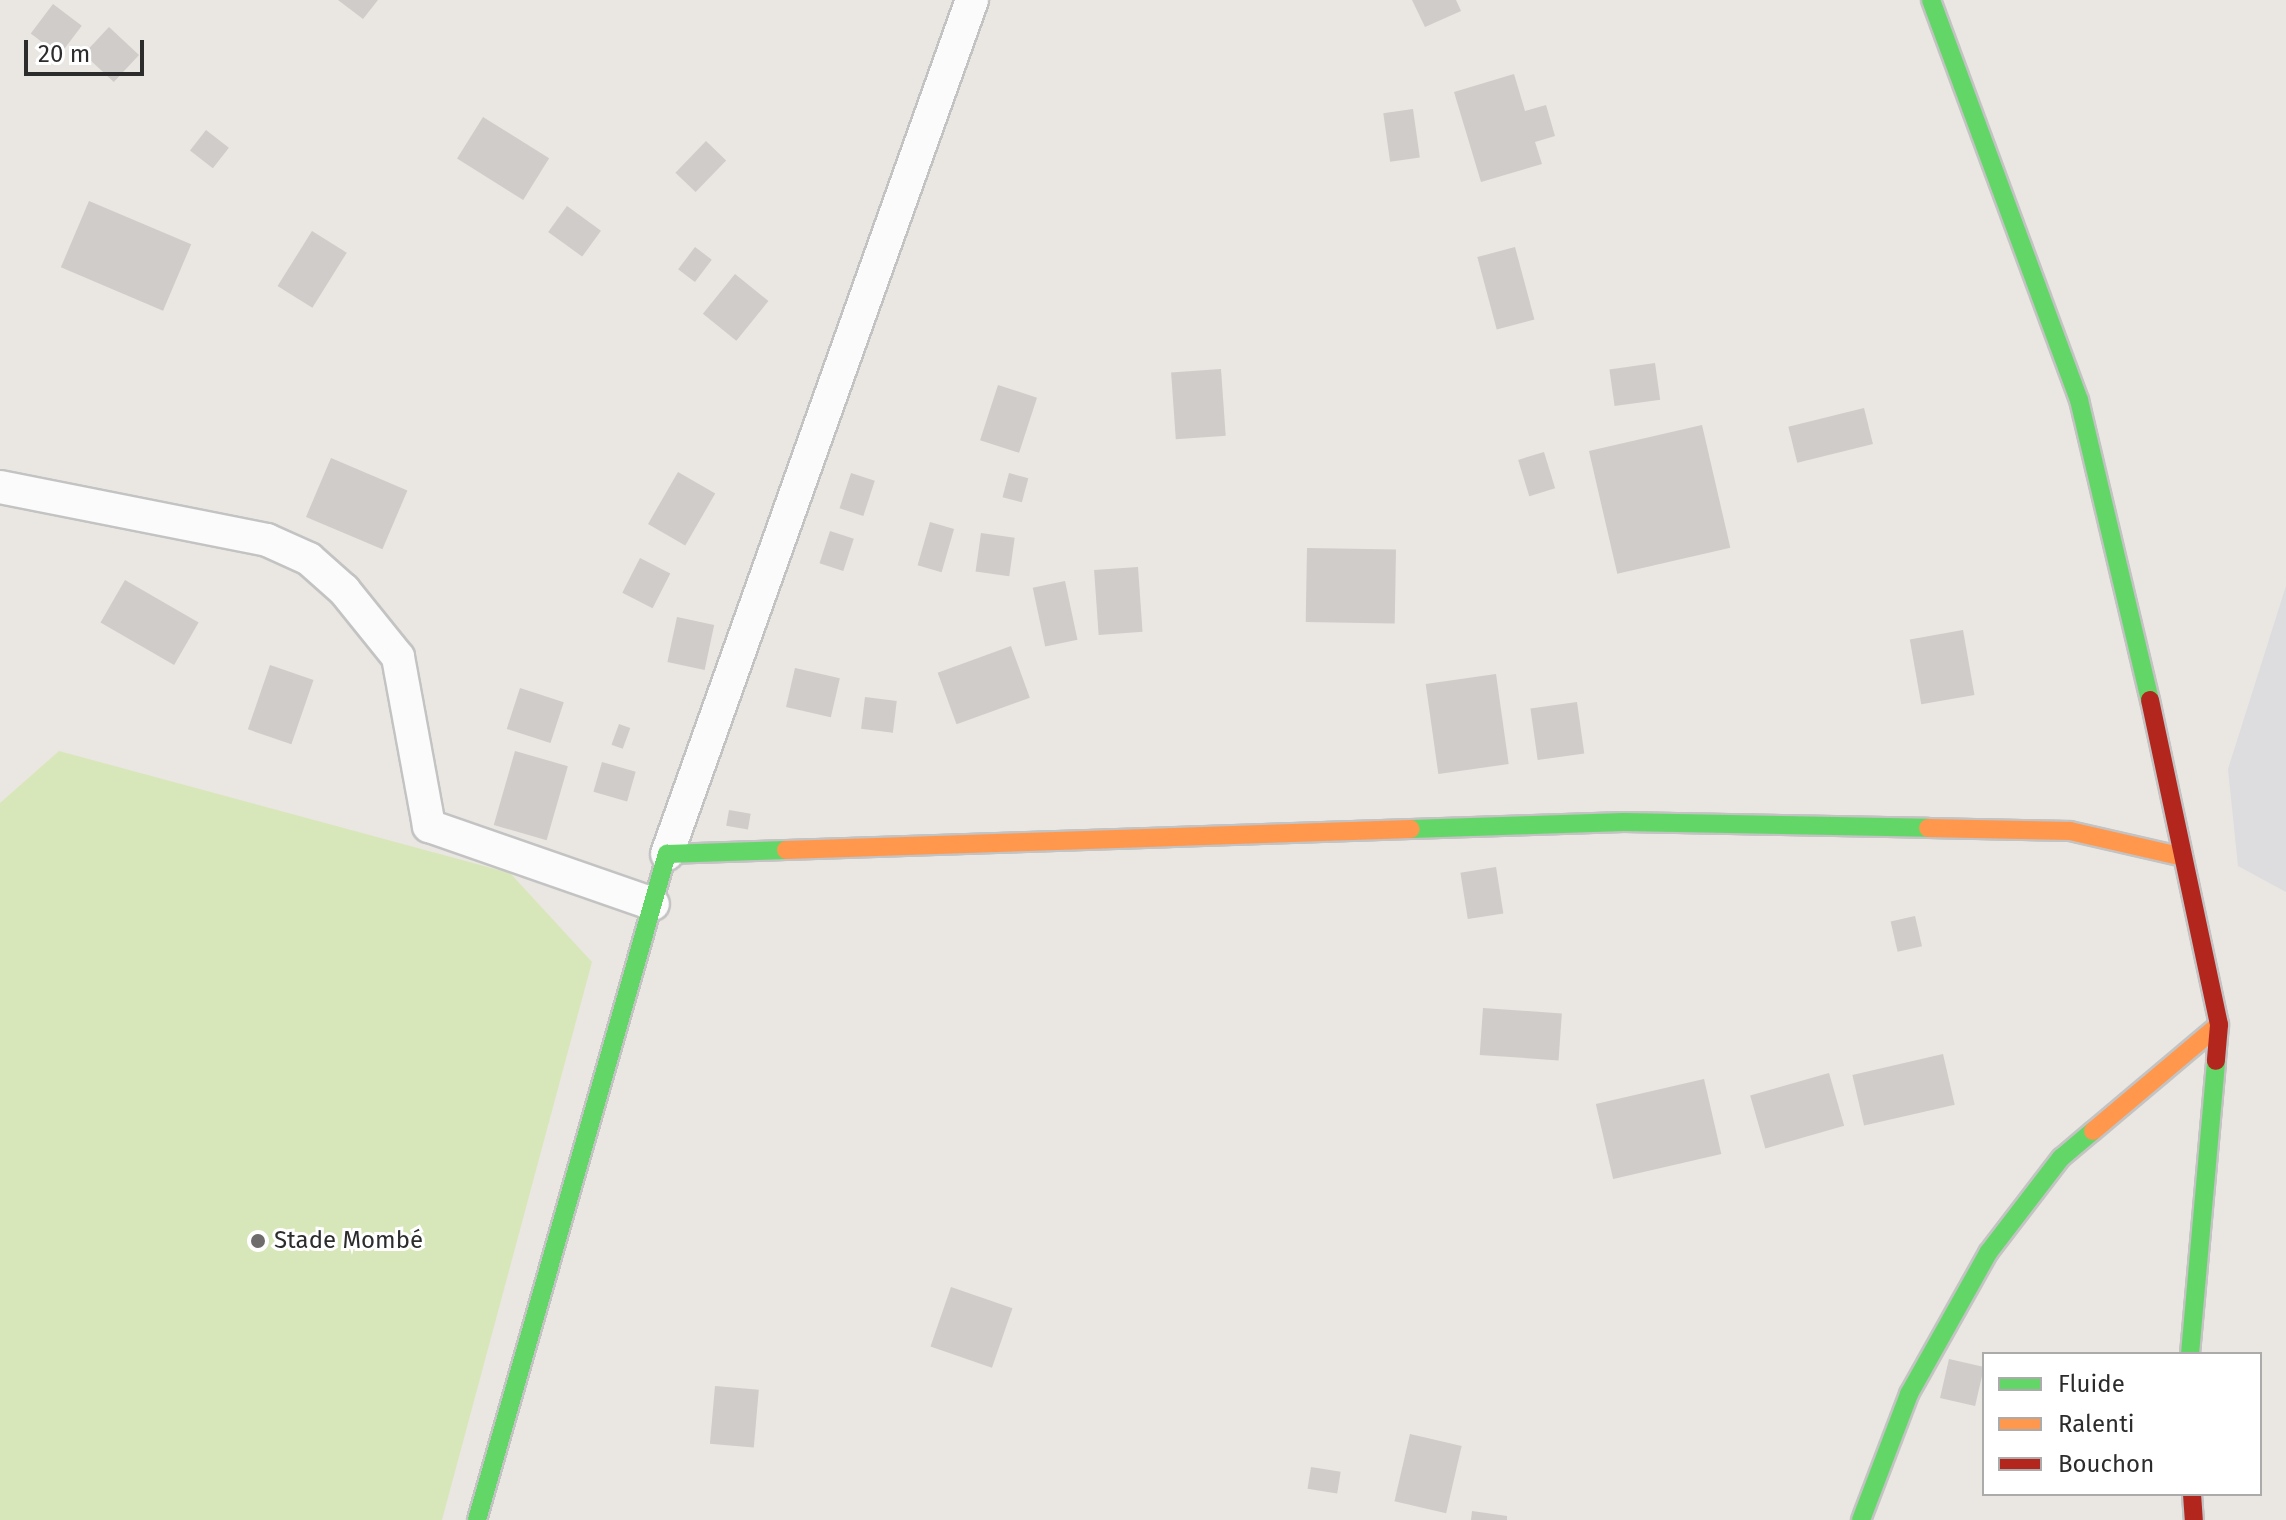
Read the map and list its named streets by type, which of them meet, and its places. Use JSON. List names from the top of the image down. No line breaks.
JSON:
{"places":["Stade Mombé"],"legend":["Fluide","Ralenti","Bouchon"],"scale_bar":"20 m"}
